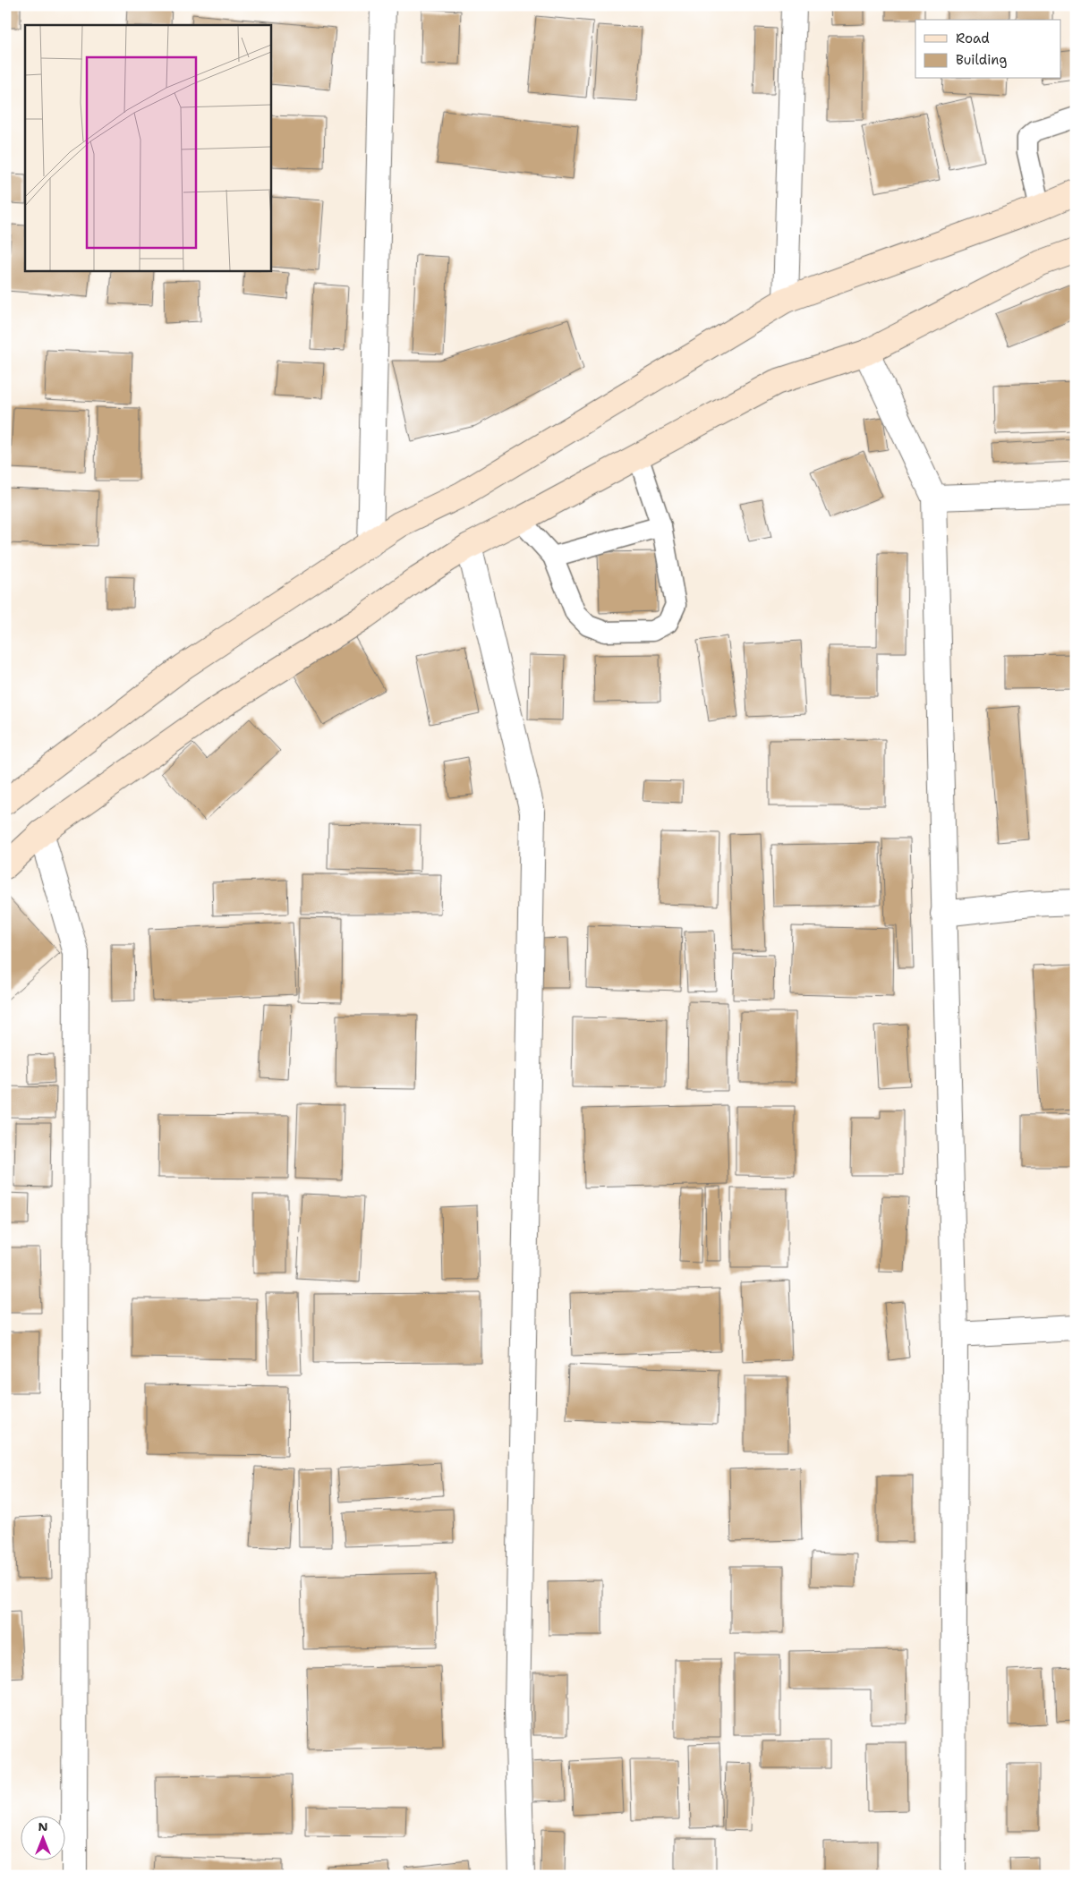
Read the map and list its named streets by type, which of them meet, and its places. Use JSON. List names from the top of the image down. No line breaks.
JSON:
{"legend":["Road","Building"],"north":"top"}
